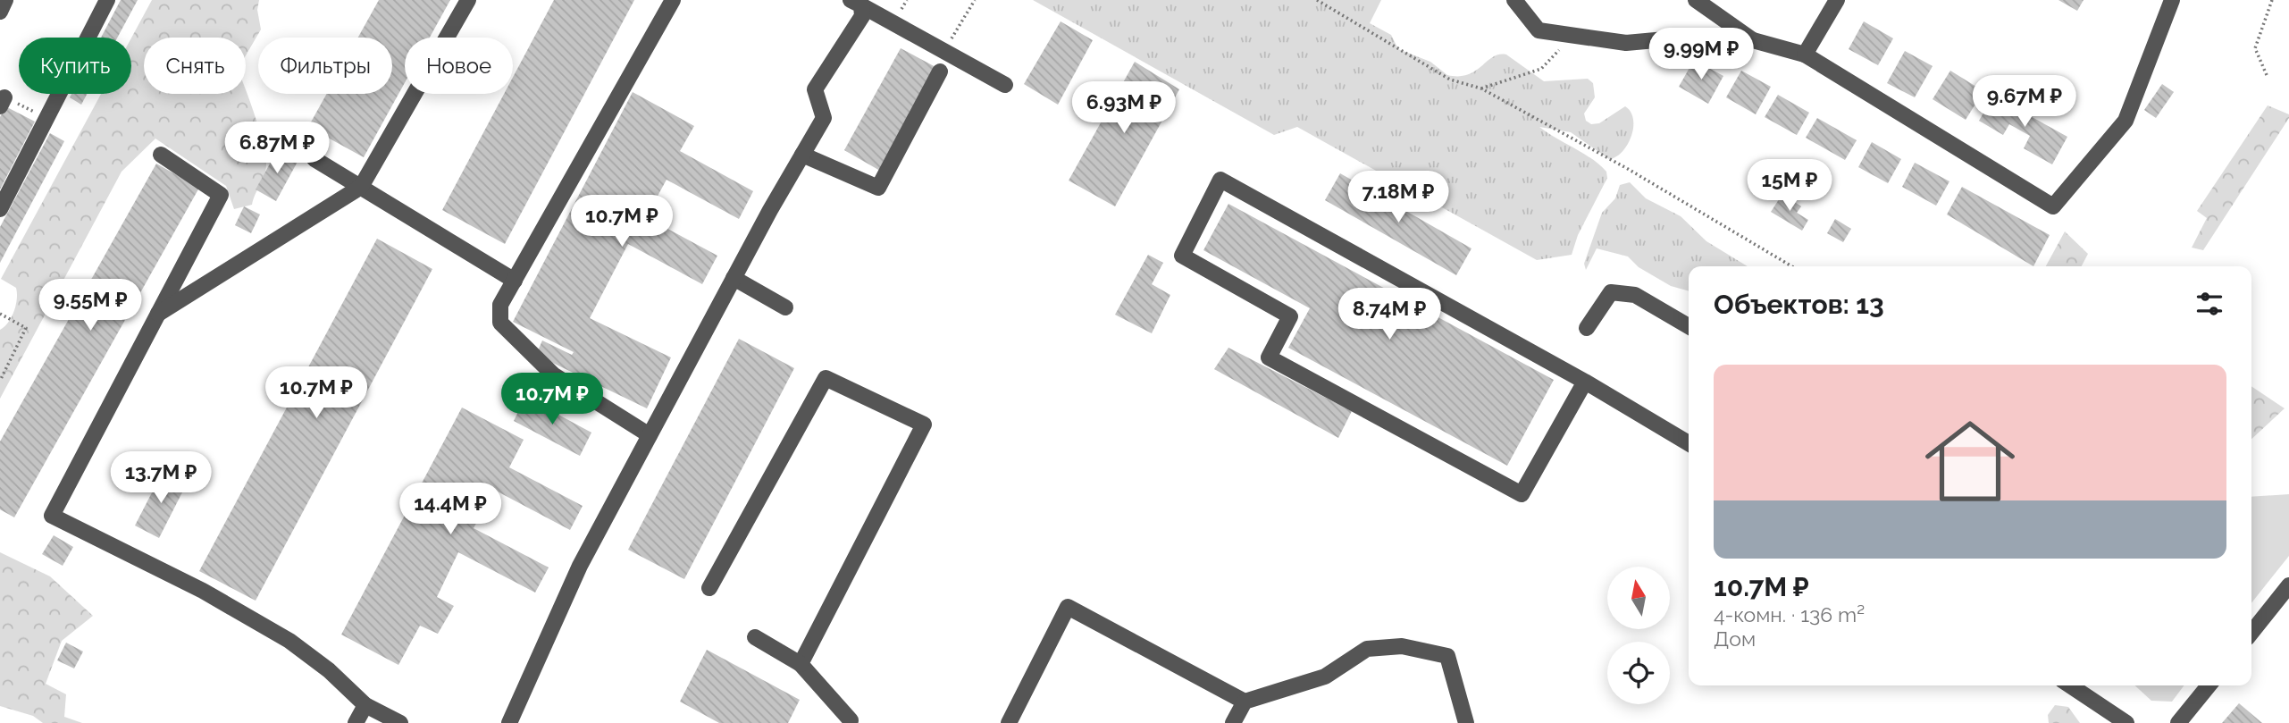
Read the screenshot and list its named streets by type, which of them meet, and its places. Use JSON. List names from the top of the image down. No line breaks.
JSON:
{"north":"top","page":{"price":["9.99M ₽","9.67M ₽","6.93M ₽","6.87M ₽","15M ₽","7.18M ₽","10.7M ₽","9.55M ₽","8.74M ₽","10.7M ₽","10.7M ₽","13.7M ₽","14.4M ₽"],"chip":["Купить","Снять","Фильтры","Новое"],"heading":"Объектов: 13","list":[{"name":"10.7M ₽","note":"4-комн. · 136 m² · Дом"}]}}
